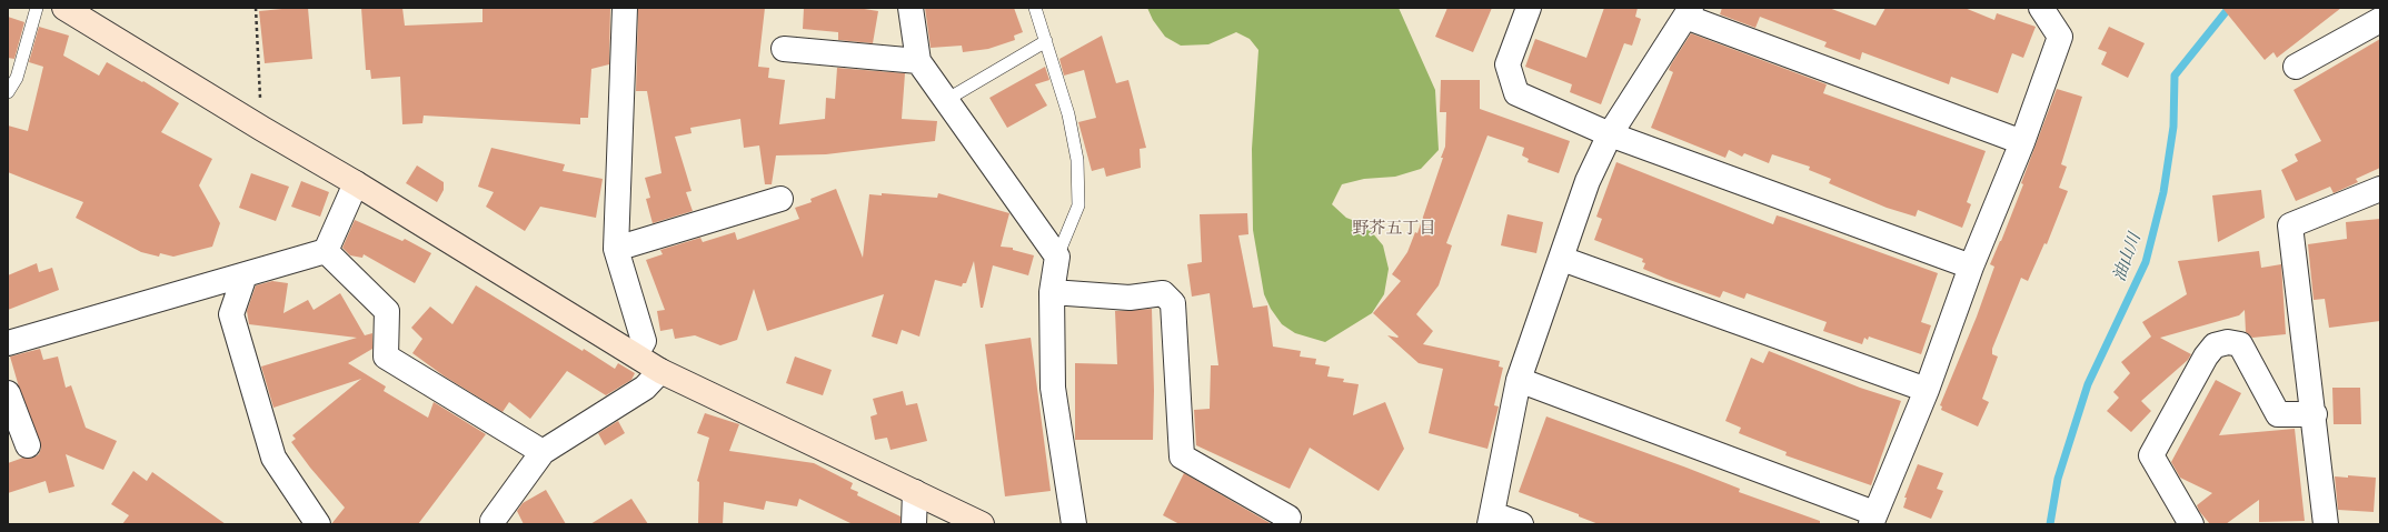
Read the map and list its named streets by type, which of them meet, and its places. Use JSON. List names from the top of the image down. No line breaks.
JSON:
{"districts":["野芥五丁目"],"water":["油山川"]}
